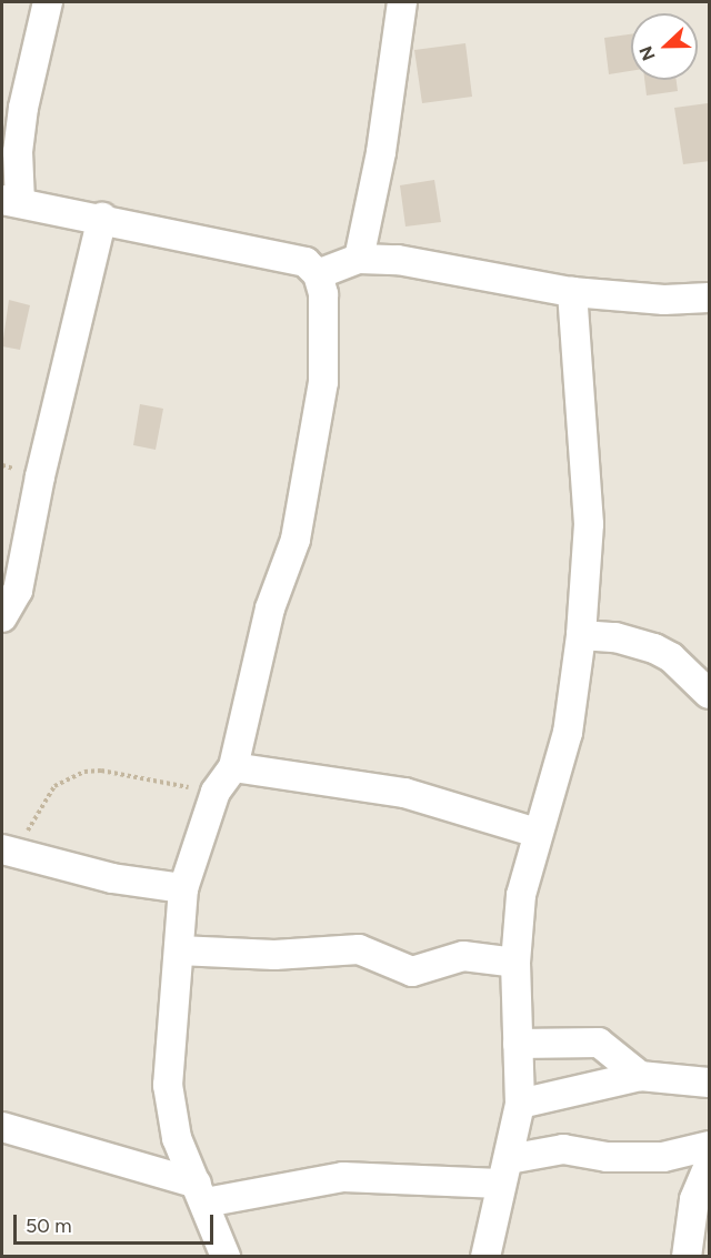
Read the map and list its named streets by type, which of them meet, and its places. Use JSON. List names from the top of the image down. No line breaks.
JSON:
{"scale_bar":"50 m","north":"left"}
